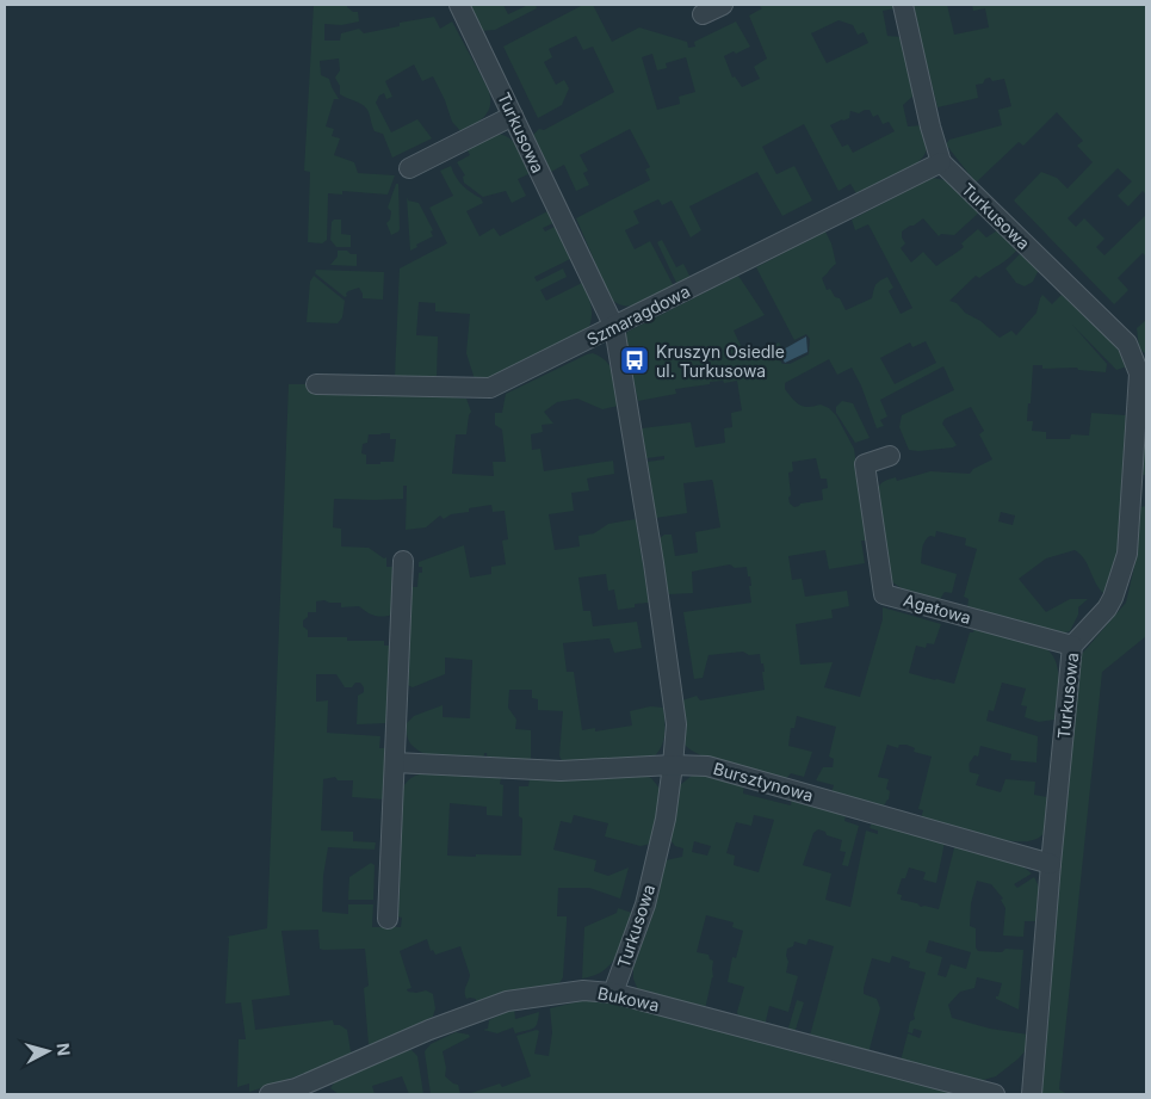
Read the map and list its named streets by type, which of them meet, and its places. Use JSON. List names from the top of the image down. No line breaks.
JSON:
{"streets":{"street":["Turkusowa","Szmaragdowa","Agatowa","Bursztynowa","Bukowa"]},"crossings":[["Turkusowa","Szmaragdowa"],["Turkusowa","Agatowa"],["Turkusowa","Bursztynowa"],["Turkusowa","Bukowa"]],"places":{"bus stop":["Kruszyn Osiedle ul. Turkusowa"]},"north":"right"}
